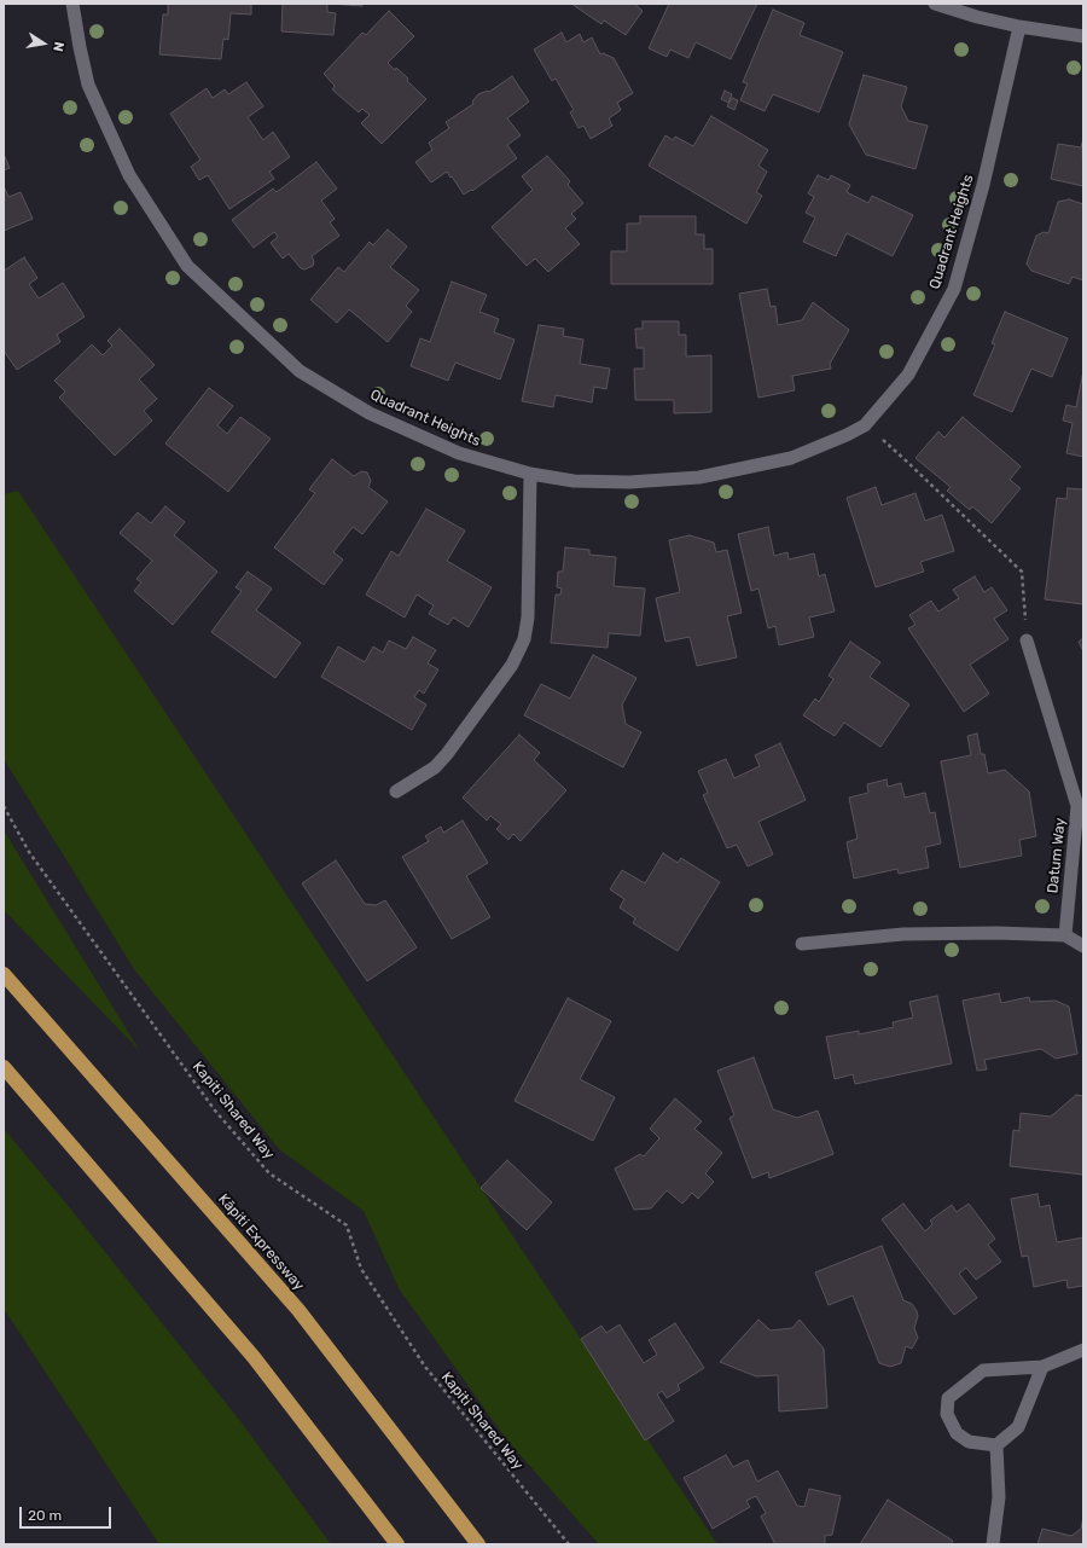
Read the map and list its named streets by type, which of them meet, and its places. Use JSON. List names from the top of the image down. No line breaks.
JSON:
{"streets":{"highway":["Kāpiti Expressway"],"street":["Quadrant Heights","Datum Way"],"path":["Kapiti Shared Way"]},"scale_bar":"20 m","north":"right"}
